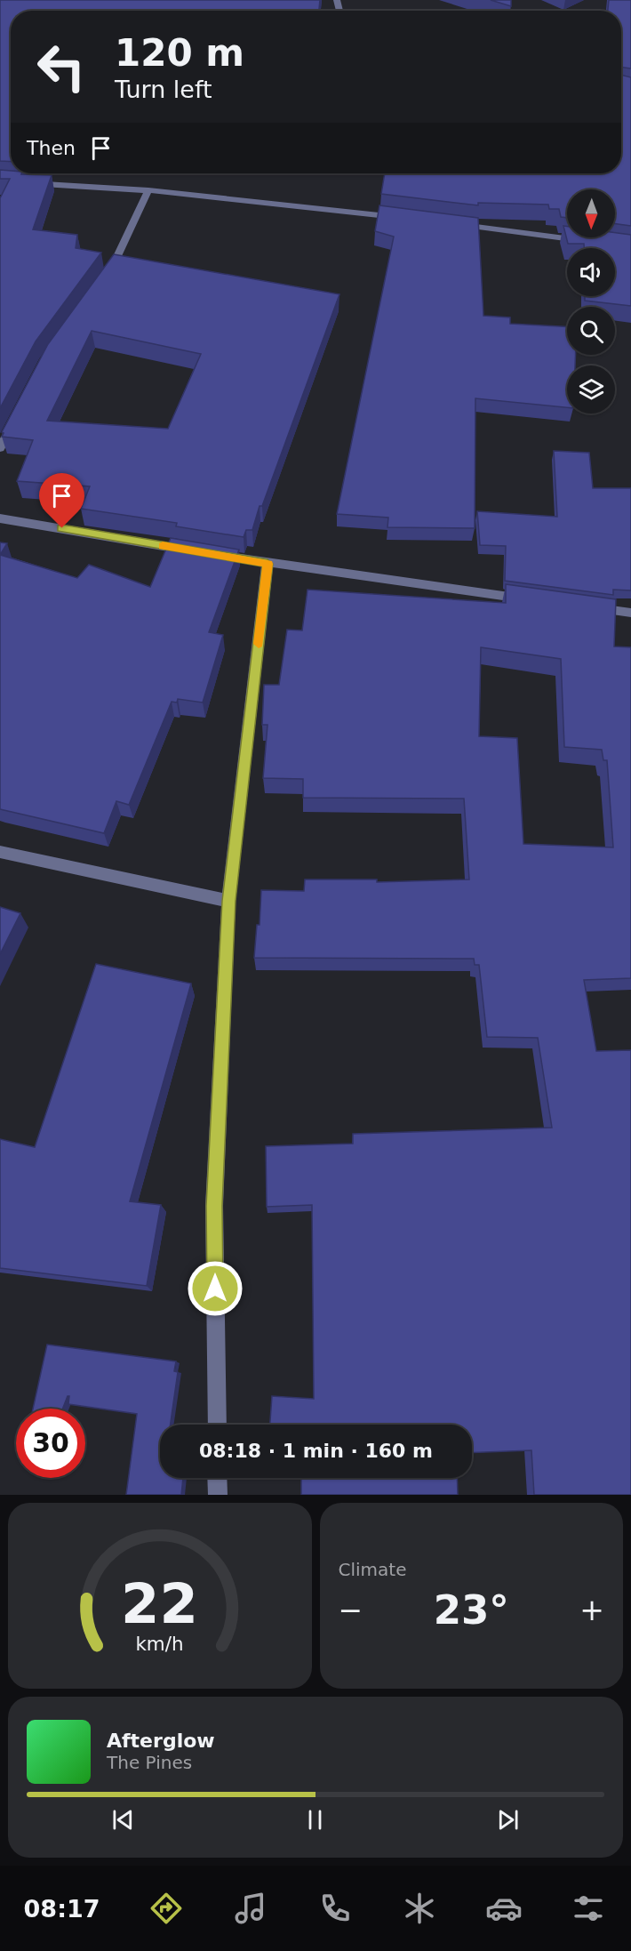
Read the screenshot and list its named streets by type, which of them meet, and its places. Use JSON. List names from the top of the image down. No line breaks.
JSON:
{"north":"bottom","page":{"turn":["120 m","Turn left"],"then":"Then","limit":"30","trip":"08:18 · 1 min · 160 m","tile":"Climate","heat":["−","23°","+"],"song":["Afterglow","The Pines"],"tabs":"08:17","gauge":["22","km/h"]}}
